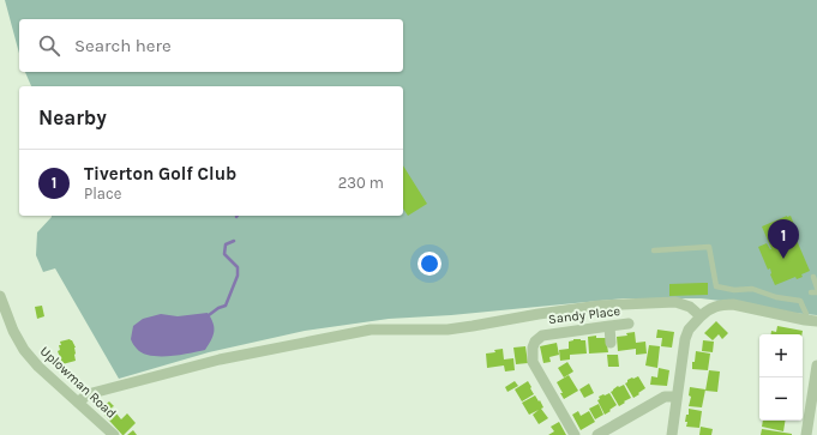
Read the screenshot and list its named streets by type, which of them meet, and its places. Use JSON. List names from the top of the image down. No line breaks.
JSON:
{"streets":{"street":["Sandy Place","Uplowman Road"]},"page":{"search":"Search here","heading":"Nearby","list":[{"mark":"1","name":"Tiverton Golf Club","note":"Place","value":"230 m"}],"pins":"1","map_buttons":["+","−"]}}
